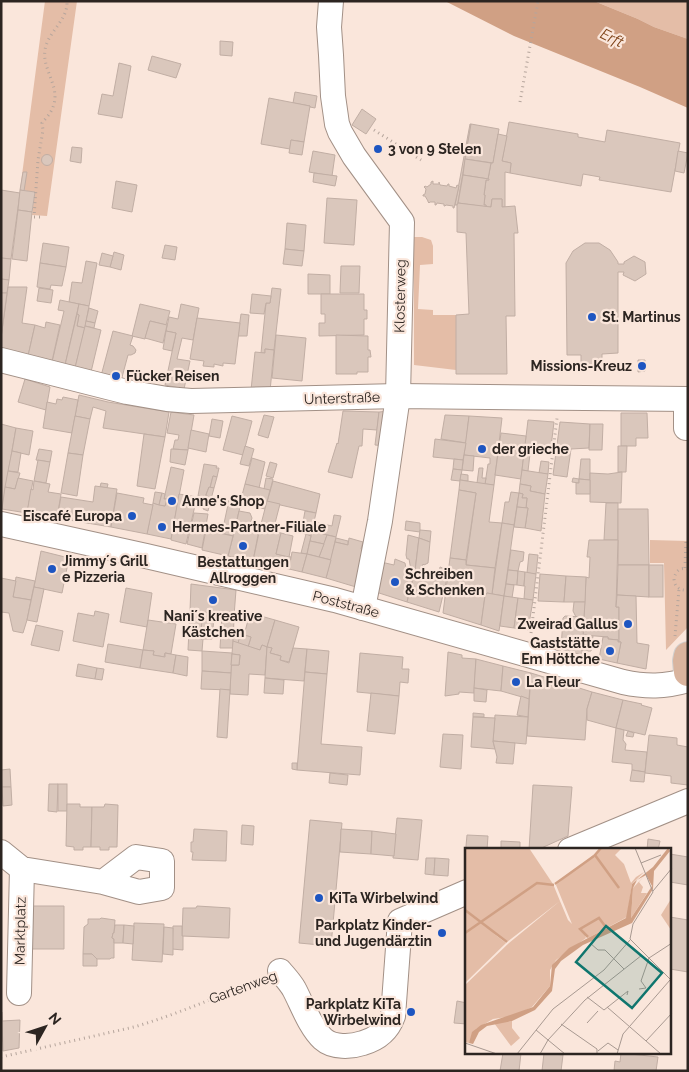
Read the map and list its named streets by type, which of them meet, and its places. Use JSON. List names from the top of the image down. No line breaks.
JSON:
{"streets":{"street":["Klosterweg","Unterstraße","Poststraße","Marktplatz","Gartenweg"]},"crossings":[["Klosterweg","Unterstraße"],["Klosterweg","Poststraße"]],"water":["Erft"],"places":["3 von 9 Stelen","St. Martinus","Missions-Kreuz","Fücker Reisen","der grieche","Anne's Shop","Eiscafé Europa","Hermes-Partner-Filiale","Bestattungen Allroggen","Jimmy´s Grill e Pizzeria","Schreiben & Schenken","Nani´s kreative Kästchen","Zweirad Gallus","Gaststätte Em Höttche","La Fleur","KiTa Wirbelwind","Parkplatz Kinder- und Jugendärztin","Parkplatz KiTa Wirbelwind"],"north":"top right"}
